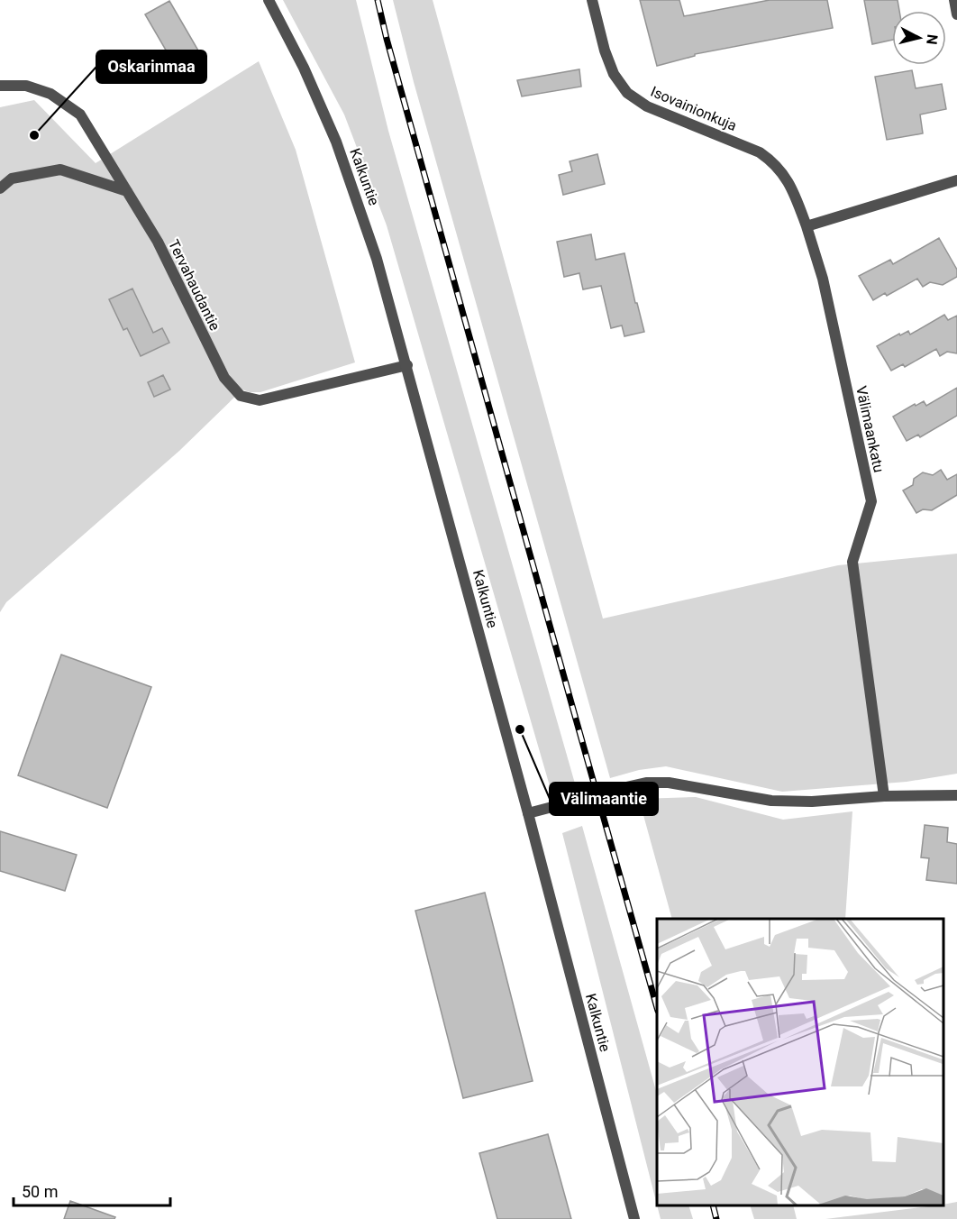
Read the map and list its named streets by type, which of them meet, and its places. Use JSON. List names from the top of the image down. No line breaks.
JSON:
{"streets":{"street":["Isovainionkuja","Kalkuntie","Tervahaudantie","Välimaankatu"]},"crossings":[["Isovainionkuja","Välimaankatu"],["Kalkuntie","Tervahaudantie"]],"places":["Oskarinmaa","Välimaantie"],"scale_bar":"50 m","north":"right"}
